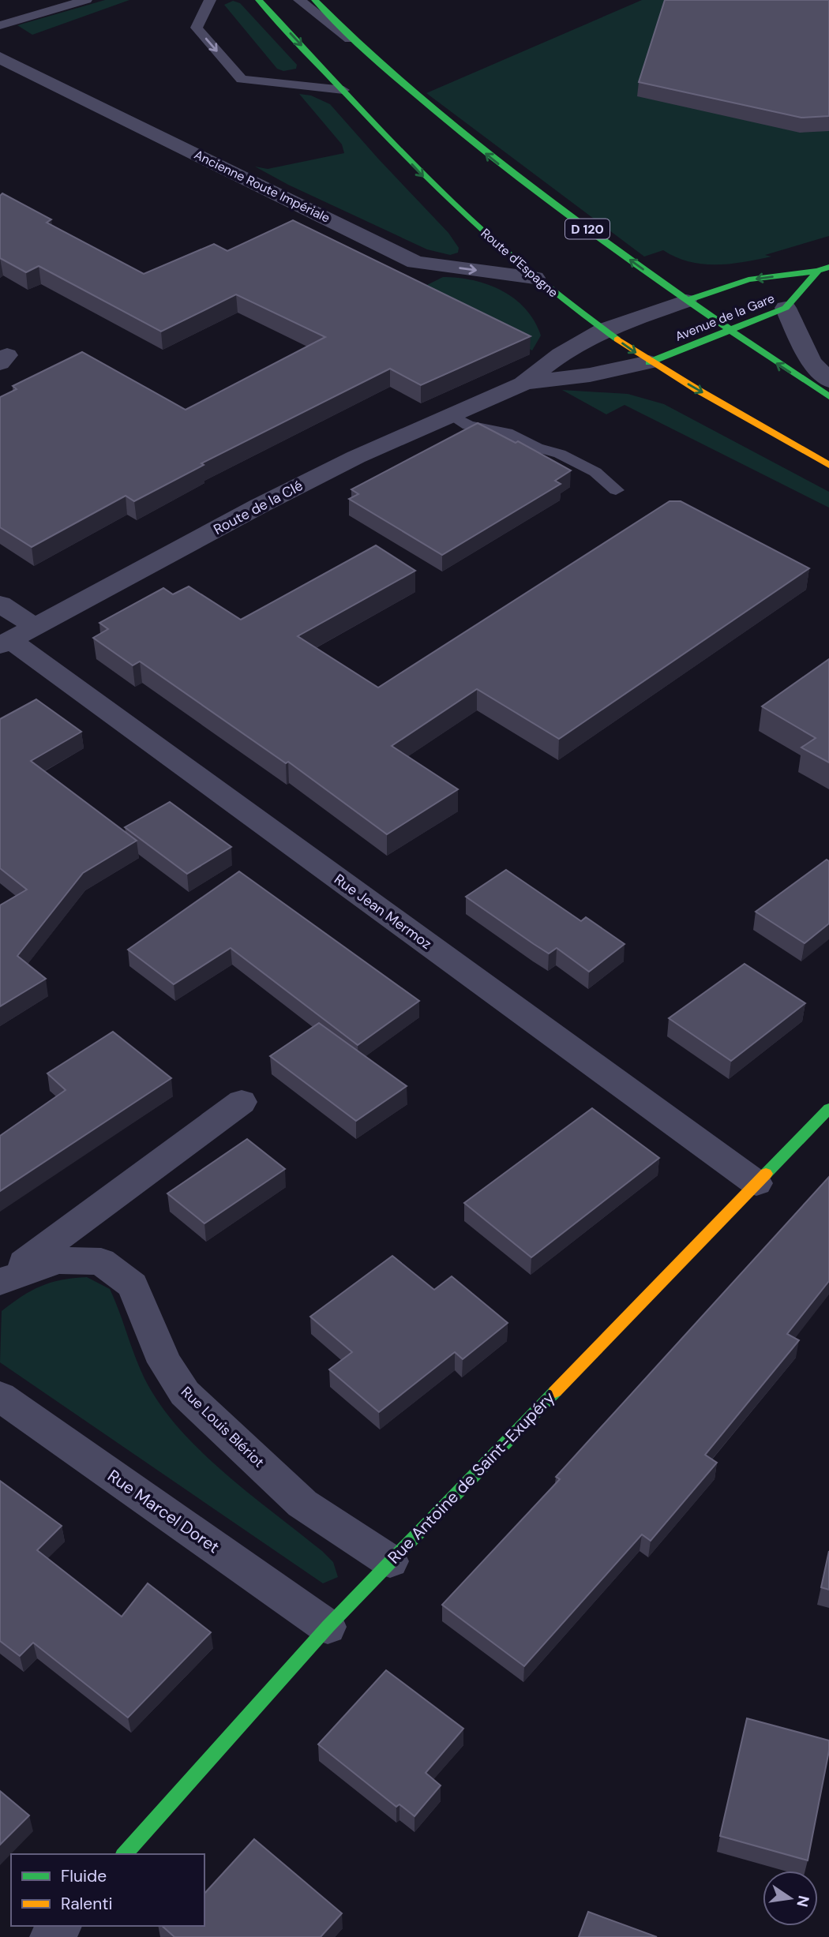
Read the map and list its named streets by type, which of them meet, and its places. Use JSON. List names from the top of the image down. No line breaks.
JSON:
{"streets":{"main road":["D 120","Route d'Espagne","Avenue de la Gare","Rue Antoine de Saint-Exupéry"],"street":["Ancienne Route Impériale","Route de la Clé","Rue Jean Mermoz","Rue Louis Blériot","Rue Marcel Doret"]},"crossings":[["Ancienne Route Impériale","Route d'Espagne"],["D 120","Avenue de la Gare"],["D 120","Route de la Clé"],["Route d'Espagne","Avenue de la Gare"],["Route d'Espagne","Route de la Clé"],["Avenue de la Gare","Route de la Clé"],["Route de la Clé","Rue Jean Mermoz"],["Rue Jean Mermoz","Rue Antoine de Saint-Exupéry"],["Rue Louis Blériot","Rue Antoine de Saint-Exupéry"],["Rue Antoine de Saint-Exupéry","Rue Marcel Doret"]],"one_way":["Ancienne Route Impériale"],"legend":["Fluide","Ralenti"],"north":"right"}
